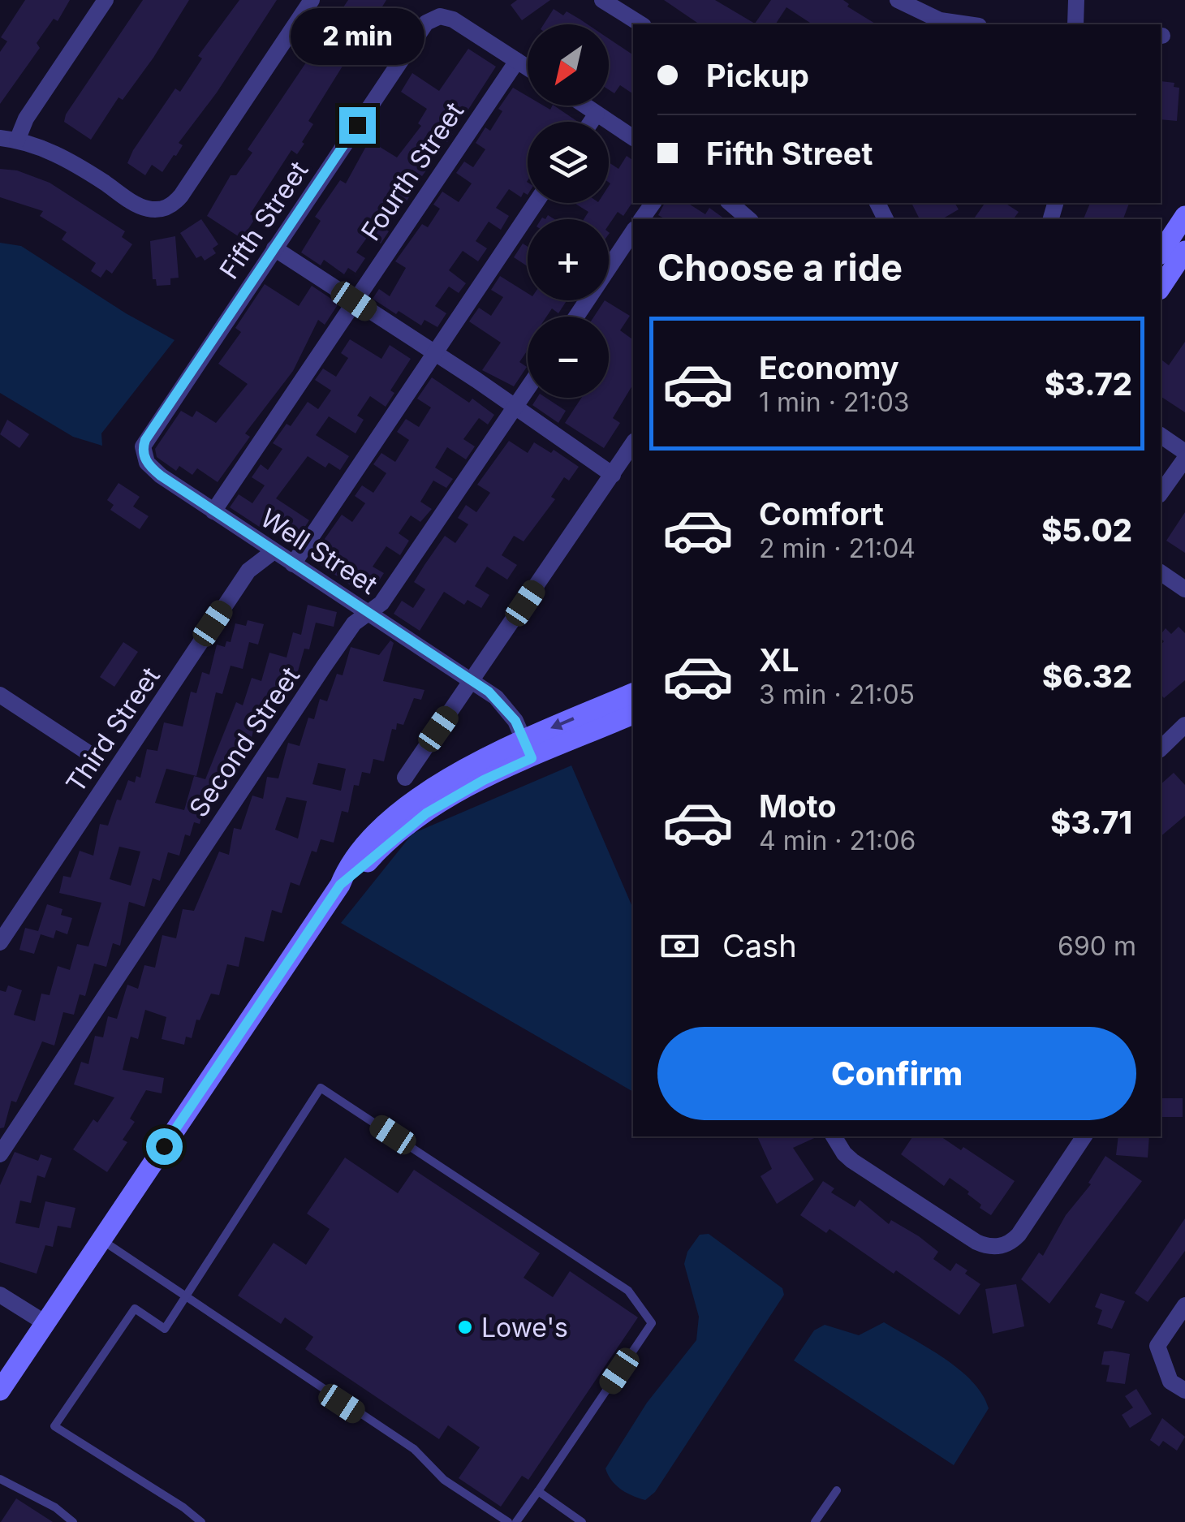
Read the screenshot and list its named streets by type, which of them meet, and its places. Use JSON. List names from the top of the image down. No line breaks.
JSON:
{"streets":{"street":["Fourth Street","Fifth Street","Well Street","Third Street","Second Street"]},"crossings":[["Fourth Street","Fifth Street"],["Fourth Street","Well Street"],["Fifth Street","Well Street"],["Well Street","Third Street"],["Well Street","Second Street"]],"places":["Lowe's"],"north":"bottom left","page":{"bubble":"2 min","map_buttons":["+","−"],"banner":["Pickup","Fifth Street"],"heading":"Choose a ride","list":[{"name":"Economy","note":"1 min · 21:03","value":"$3.72"},{"name":"Comfort","note":"2 min · 21:04","value":"$5.02"},{"name":"XL","note":"3 min · 21:05","value":"$6.32"},{"name":"Moto","note":"4 min · 21:06","value":"$3.71"}],"pay":["Cash","690 m"],"buttons":"Confirm"}}
